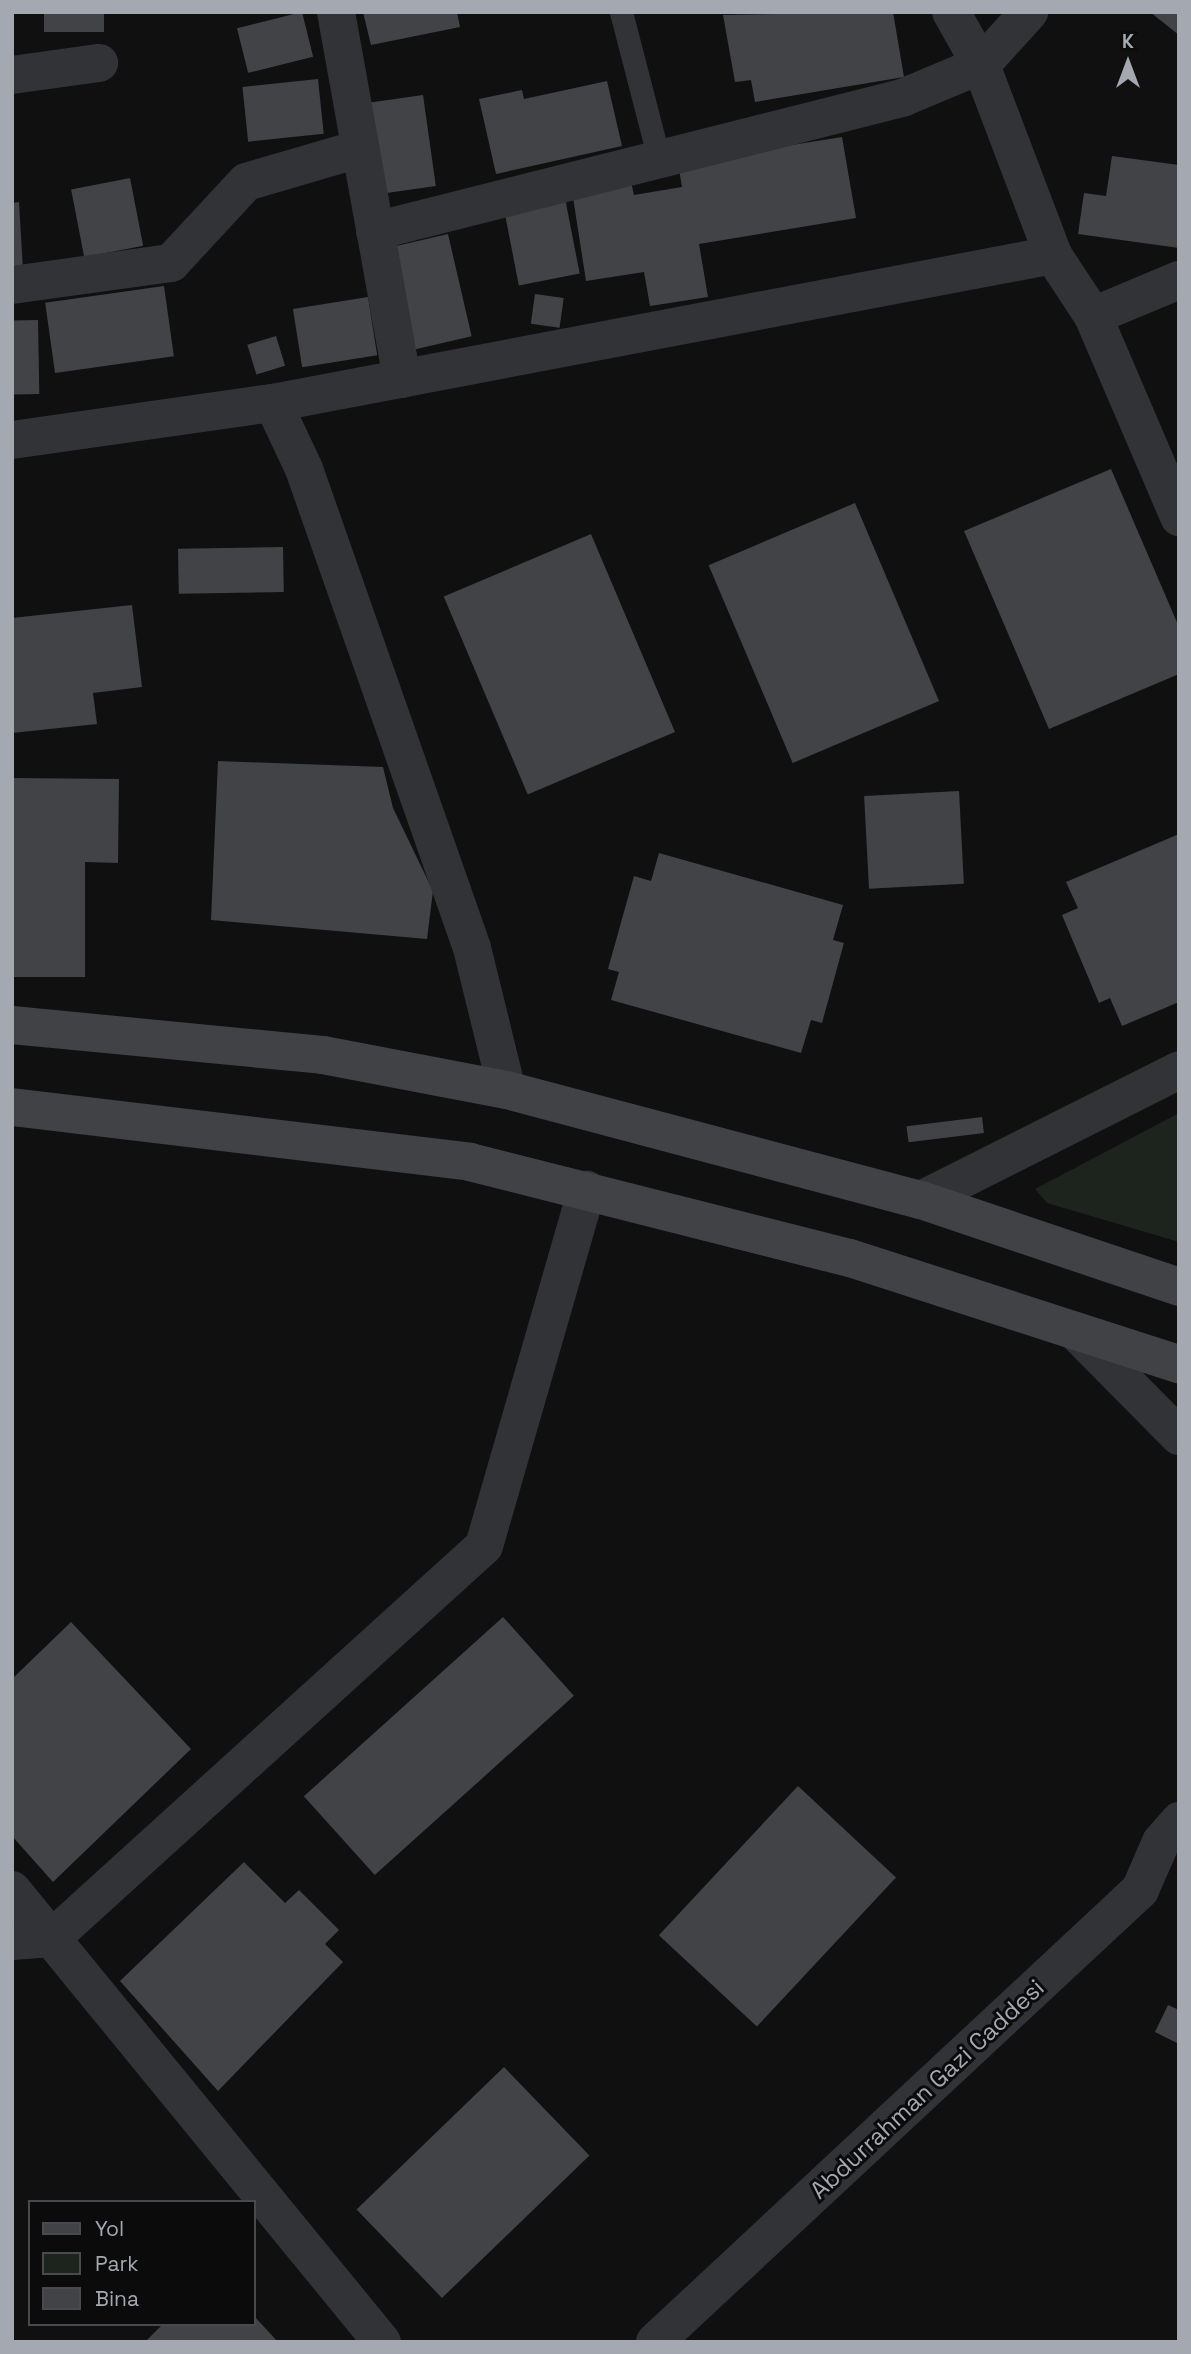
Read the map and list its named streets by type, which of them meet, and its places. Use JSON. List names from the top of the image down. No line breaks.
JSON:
{"streets":{"street":["Abdurrahman Gazi Caddesi"]},"legend":["Yol","Park","Bina"],"north":"top"}
